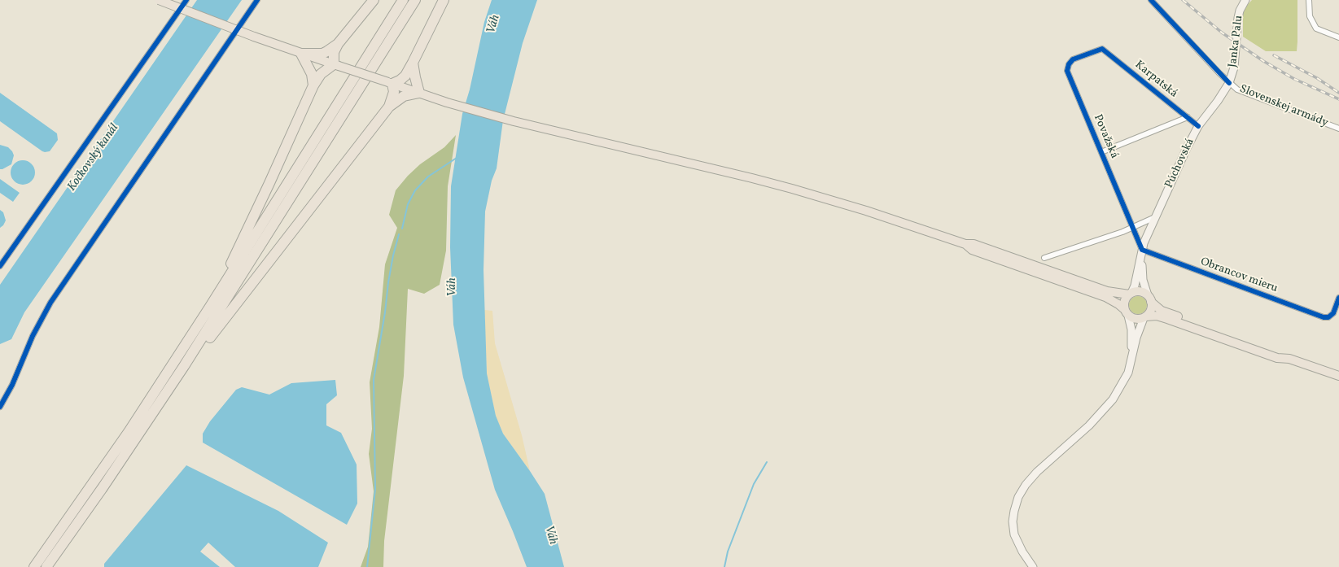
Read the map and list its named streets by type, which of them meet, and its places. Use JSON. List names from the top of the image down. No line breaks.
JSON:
{"streets":{"main road":["Janka Palu","Púchovská"],"street":["Karpatská","Slovenskej armády","Považská","Obrancov mieru"]},"crossings":[["Janka Palu","Slovenskej armády"],["Janka Palu","Púchovská"],["Karpatská","Považská"],["Karpatská","Púchovská"],["Slovenskej armády","Púchovská"],["Považská","Púchovská"],["Považská","Obrancov mieru"],["Púchovská","Obrancov mieru"]],"water":["Váh","Kočkovský kanál"]}
